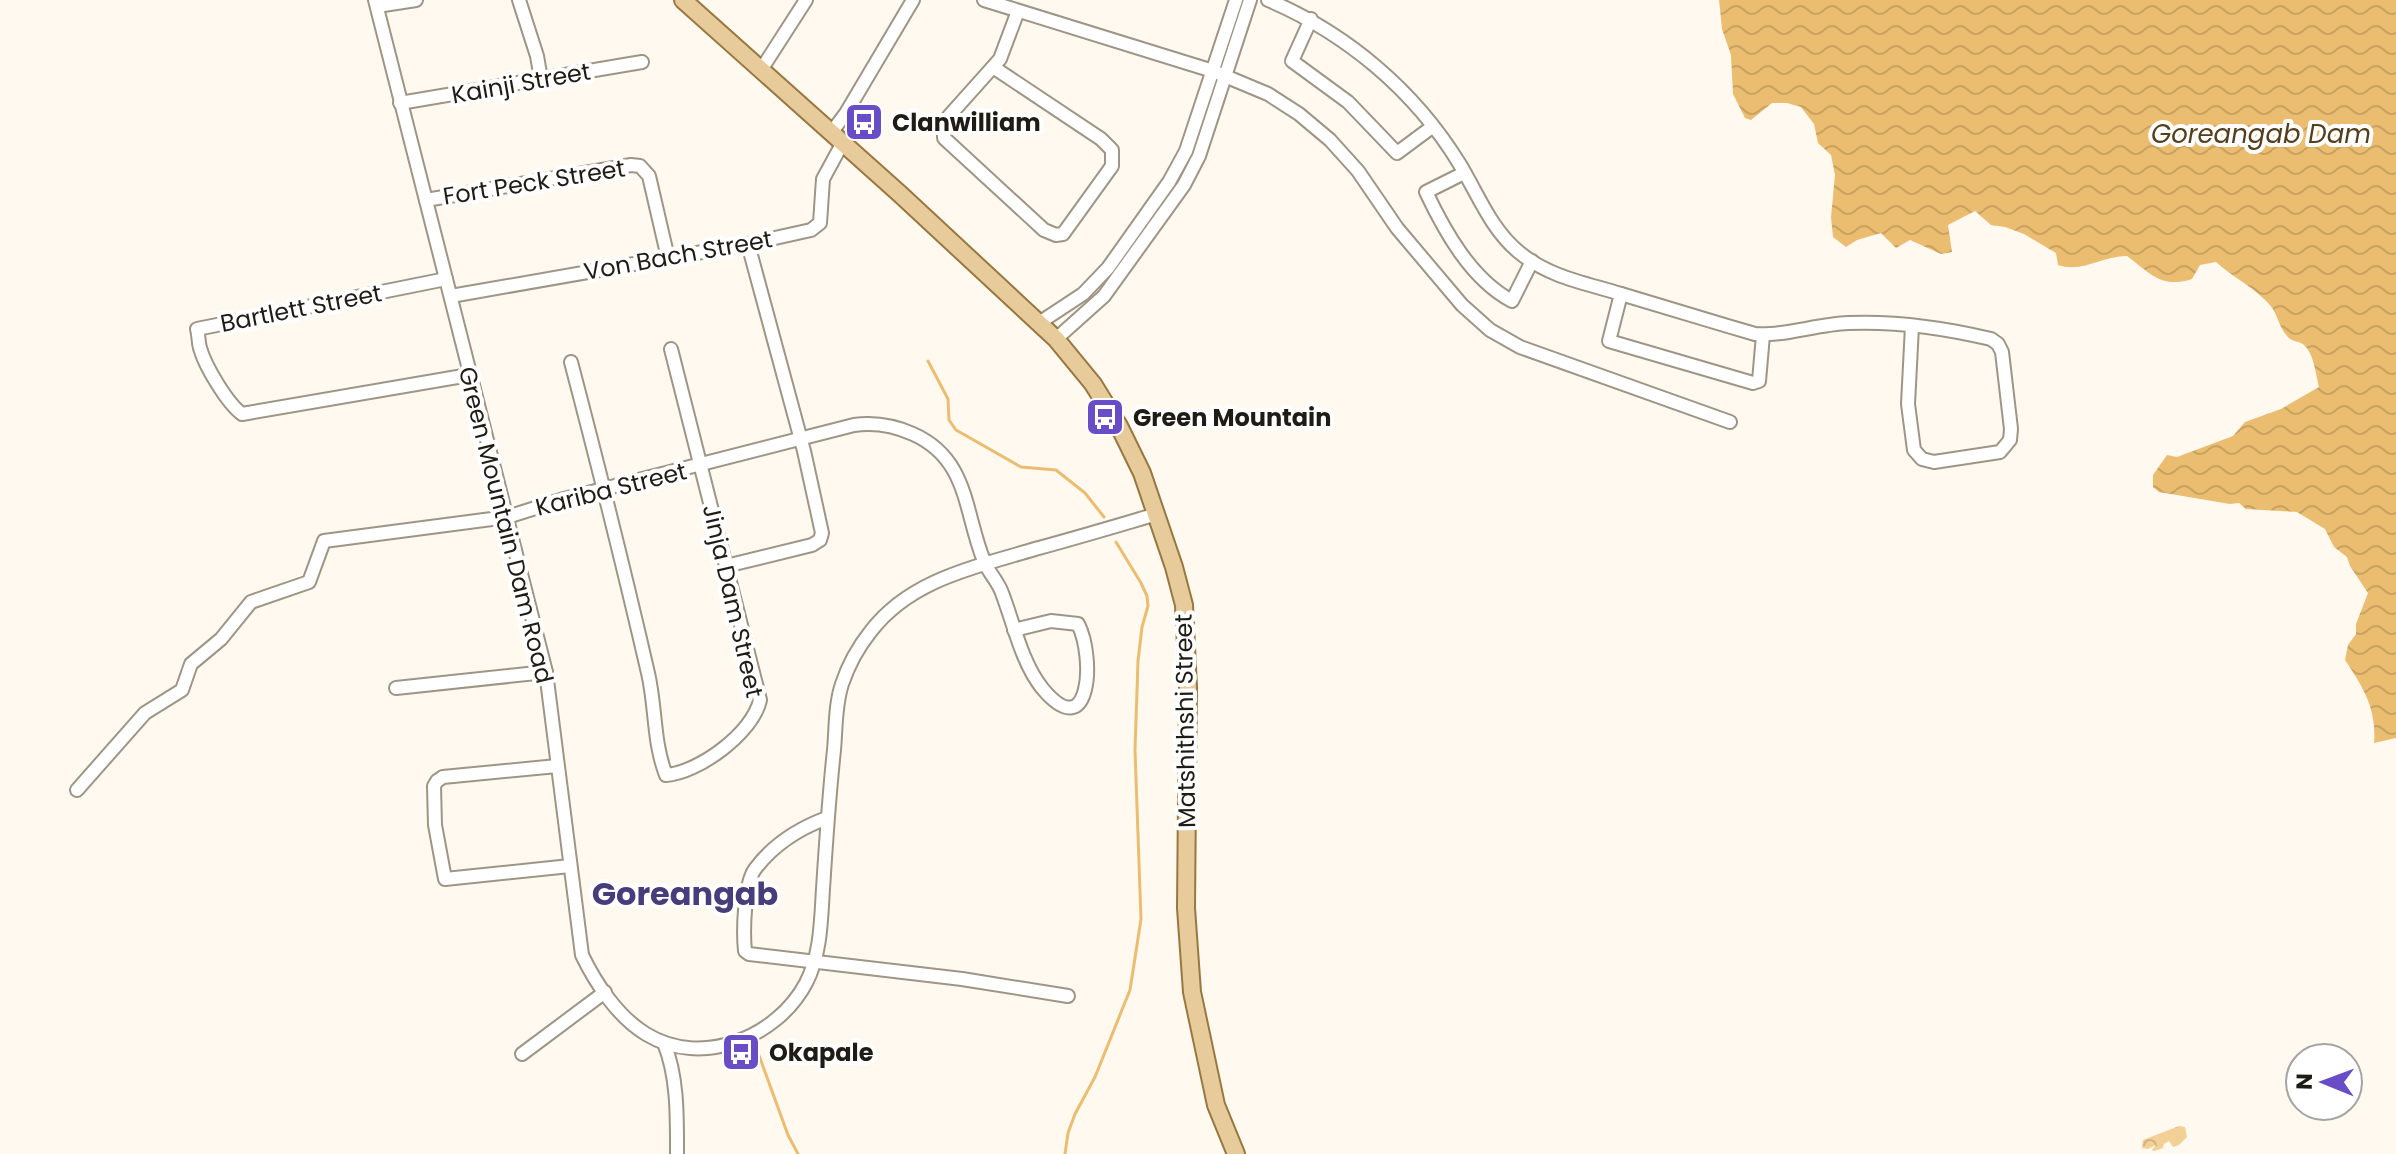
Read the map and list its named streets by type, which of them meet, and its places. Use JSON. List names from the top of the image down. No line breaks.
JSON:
{"streets":{"main road":["Matshithshi Street"],"street":["Kainji Street","Fort Peck Street","Von Bach Street","Bartlett Street","Kariba Street","Green Mountain Dam Road","Jinja Dam Street"]},"crossings":[["Kainji Street","Green Mountain Dam Road"],["Fort Peck Street","Von Bach Street"],["Fort Peck Street","Green Mountain Dam Road"],["Von Bach Street","Green Mountain Dam Road"],["Von Bach Street","Matshithshi Street"],["Bartlett Street","Green Mountain Dam Road"],["Kariba Street","Green Mountain Dam Road"],["Kariba Street","Jinja Dam Street"],["Green Mountain Dam Road","Matshithshi Street"]],"districts":["Goreangab"],"water":["Goreangab Dam"],"places":{"bus stop":["Clanwilliam","Green Mountain","Okapale"]},"north":"left"}
